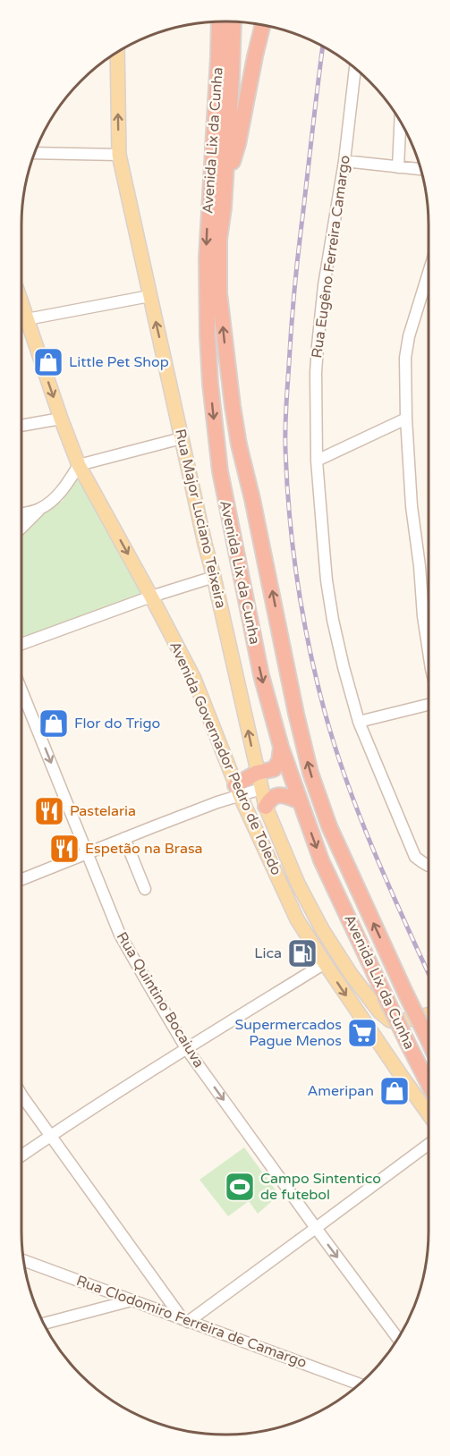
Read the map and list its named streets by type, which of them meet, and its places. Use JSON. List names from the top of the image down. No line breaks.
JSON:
{"streets":{"highway":["Avenida Lix da Cunha"],"main road":["Rua Major Luciano Teixeira","Avenida Governador Pedro de Toledo"],"street":["Rua Eugêno Ferreira Camargo","Rua Quintino Bocaiuva","Rua Clodomiro Ferreira de Camargo"]},"crossings":[["Rua Major Luciano Teixeira","Avenida Governador Pedro de Toledo"]],"one_way":["Rua Major Luciano Teixeira","Avenida Governador Pedro de Toledo","Rua Quintino Bocaiuva"],"places":{"shop":["Little Pet Shop","Flor do Trigo","Ameripan"],"restaurant":["Pastelaria","Espetão na Brasa"],"fuel station":["Lica"],"supermarket":["Supermercados Pague Menos"],"sports":["Campo Sintentico de futebol"]}}
